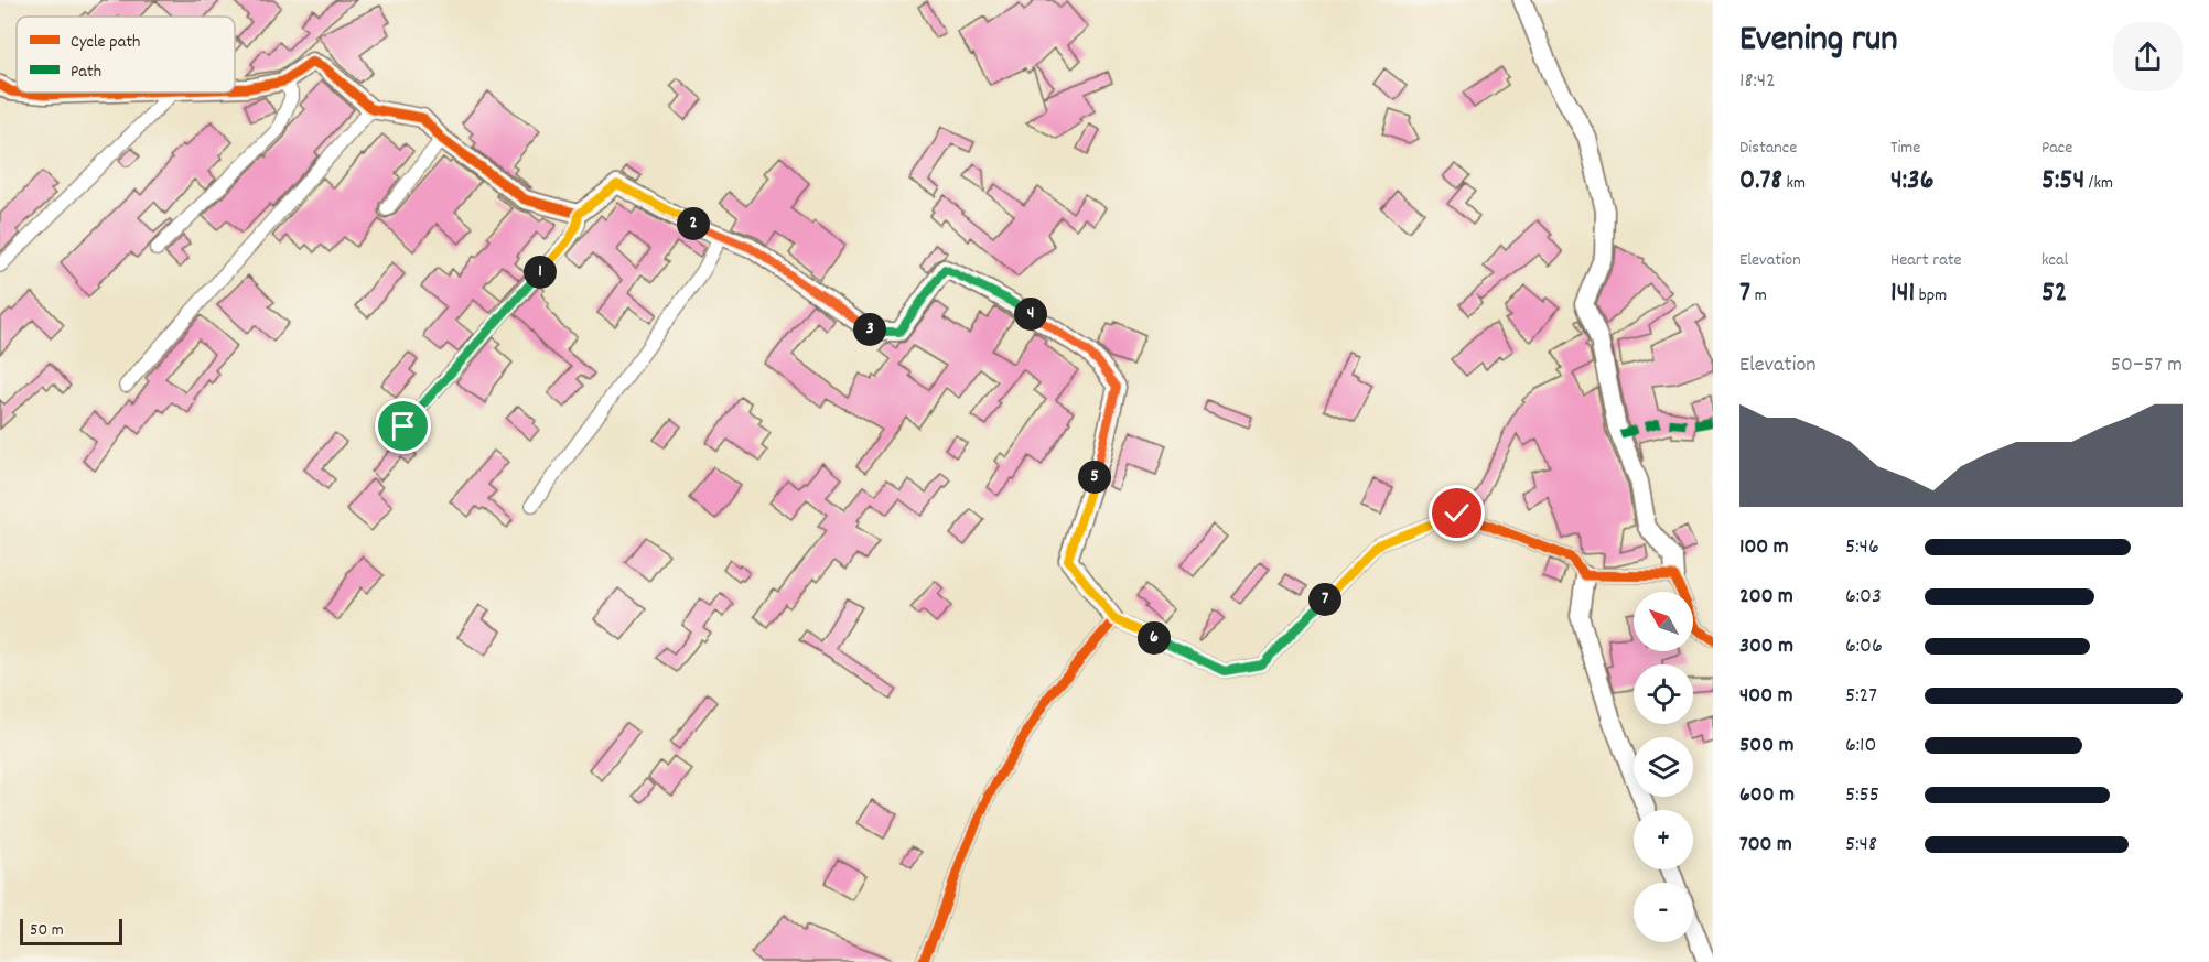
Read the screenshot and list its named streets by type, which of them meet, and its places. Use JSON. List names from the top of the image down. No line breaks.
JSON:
{"legend":["Cycle path","Path"],"scale_bar":"50 m","north":"top left","page":{"heading":["Evening run","18:42"],"stats":[["Distance","0.78 km"],["Time","4:36"],["Pace","5:54 /km"],["Elevation","7 m"],["Heart rate","141 bpm"],["kcal","52"]],"pins":["2","1","4","3","5","7","6"],"chart":["Elevation","50–57 m"],"list":[{"name":"100 m","note":"5:46"},{"name":"200 m","note":"6:03"},{"name":"300 m","note":"6:06"},{"name":"400 m","note":"5:27"},{"name":"500 m","note":"6:10"},{"name":"600 m","note":"5:55"},{"name":"700 m","note":"5:48"}],"map_buttons":["+","−"],"scale":"50 m"}}
